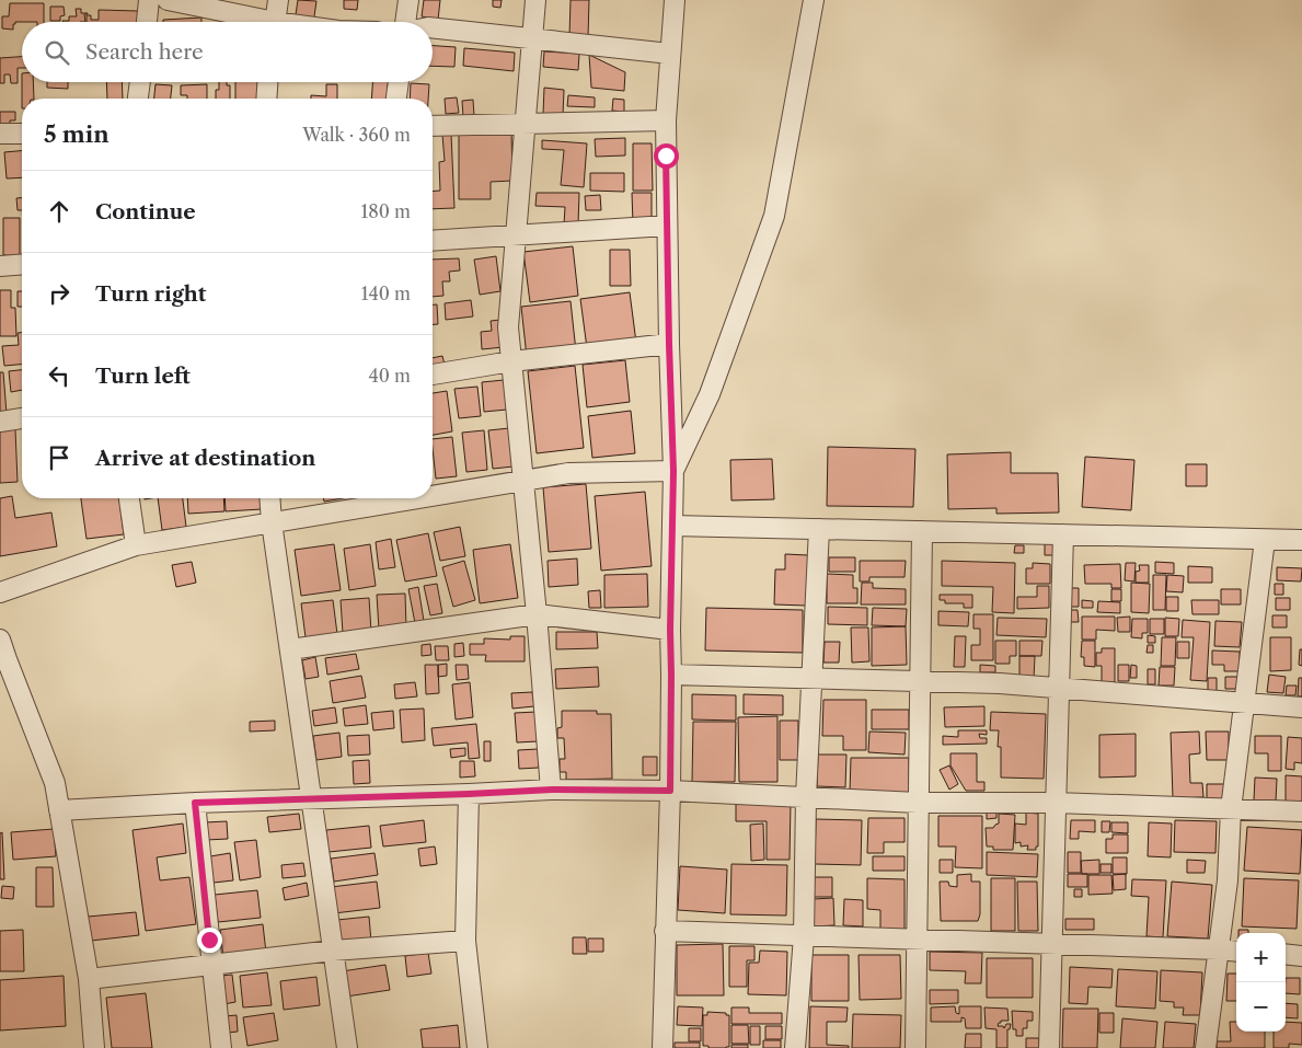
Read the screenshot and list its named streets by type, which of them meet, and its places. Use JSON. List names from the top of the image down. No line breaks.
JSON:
{"page":{"search":"Search here","heading":["5 min","Walk · 360 m"],"list":[["Continue","180 m"],["Turn right","140 m"],["Turn left","40 m"],"Arrive at destination"],"map_buttons":["+","−"]}}
